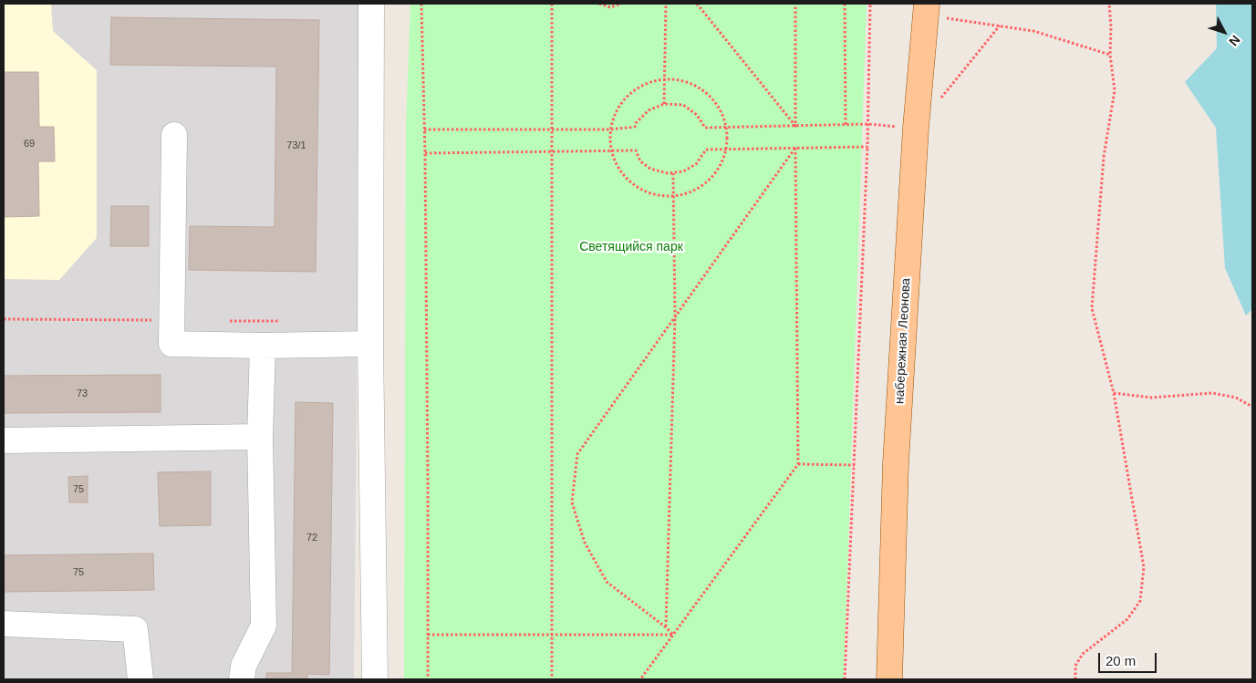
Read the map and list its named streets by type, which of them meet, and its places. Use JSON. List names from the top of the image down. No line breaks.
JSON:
{"streets":{"main road":["набережная Леонова"]},"parks":["Светящийся парк"],"house_numbers":["69","73/1","73","75","72","75"],"scale_bar":"20 m","north":"bottom right"}
